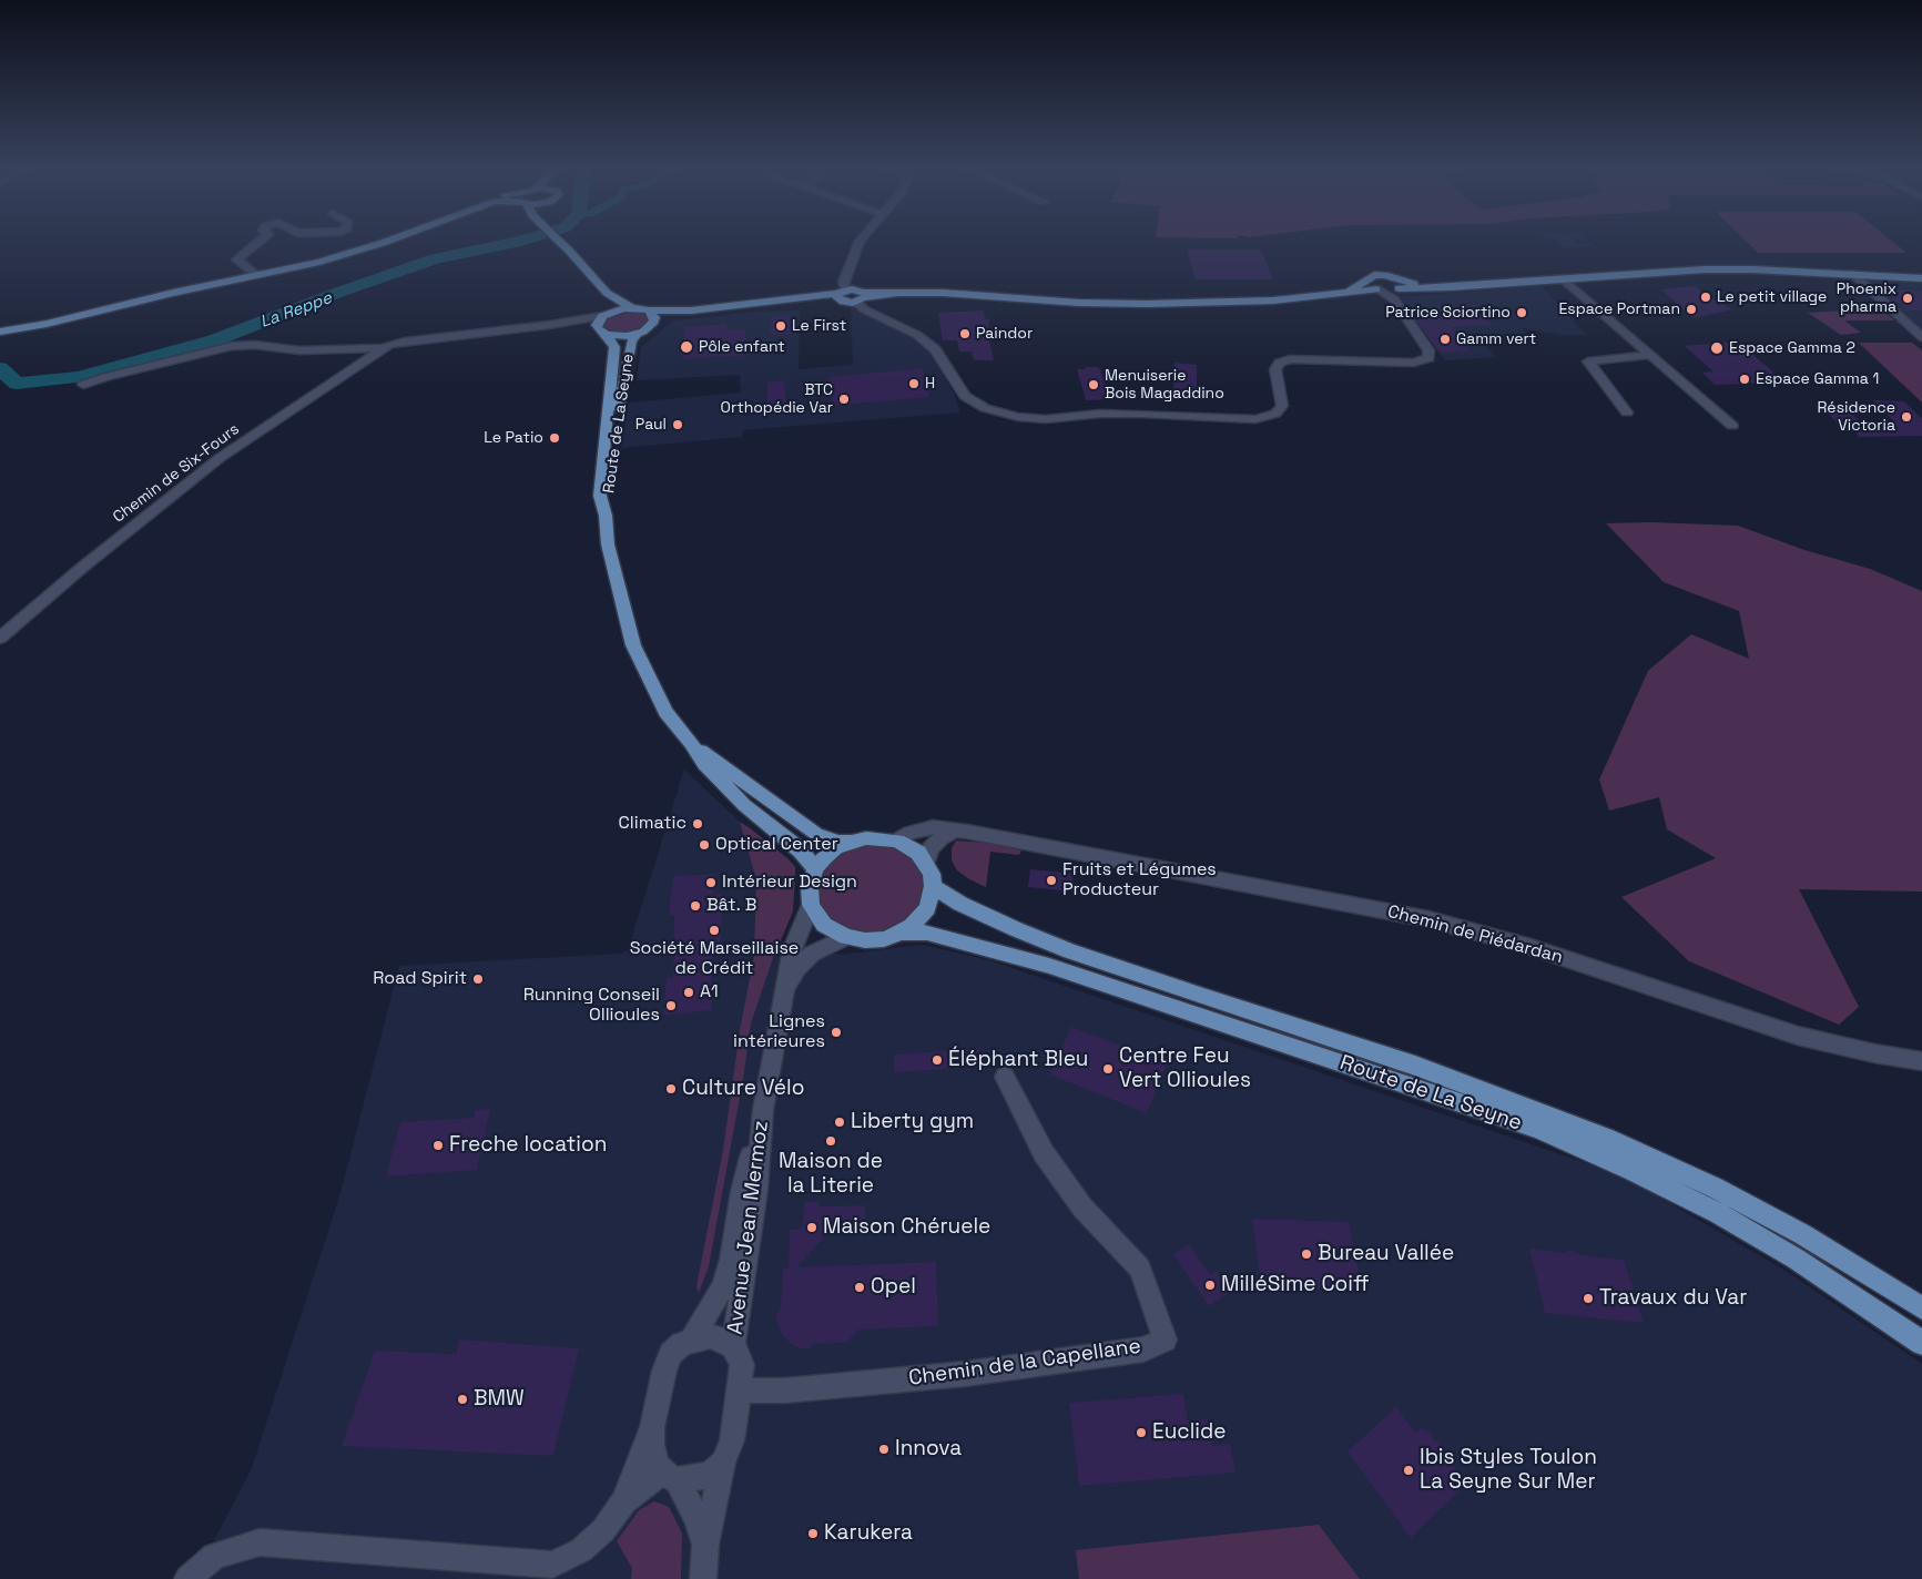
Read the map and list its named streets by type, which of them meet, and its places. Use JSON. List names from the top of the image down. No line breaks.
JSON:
{"streets":{"main road":["Route de La Seyne"],"street":["Chemin de Six-Fours","Chemin de Piédardan","Avenue Jean Mermoz","Chemin de la Capellane"]},"crossings":[["Route de La Seyne","Chemin de Piédardan"],["Route de La Seyne","Avenue Jean Mermoz"],["Chemin de Piédardan","Avenue Jean Mermoz"],["Avenue Jean Mermoz","Chemin de la Capellane"]],"water":["La Reppe"],"places":["Le petit village","Phoenix pharma","Espace Portman","Patrice Sciortino","Le First","Paindor","Gamm vert","Pôle enfant","Espace Gamma 2","Espace Gamma 1","H","Menuiserie Bois Magaddino","BTC Orthopédie Var","Résidence Victoria","Paul","Le Patio","Climatic","Optical Center","Fruits et Légumes Producteur","Intérieur Design","Bât. B","Société Marseillaise de Crédit","Road Spirit","A1","Running Conseil Ollioules","Lignes intérieures","Éléphant Bleu","Centre Feu Vert Ollioules","Culture Vélo","Liberty gym","Maison de la Literie","Freche location","Maison Chéruele","Bureau Vallée","MilléSime Coiff","Opel","Travaux du Var","BMW","Euclide","Innova","Ibis Styles Toulon La Seyne Sur Mer","Karukera"]}
